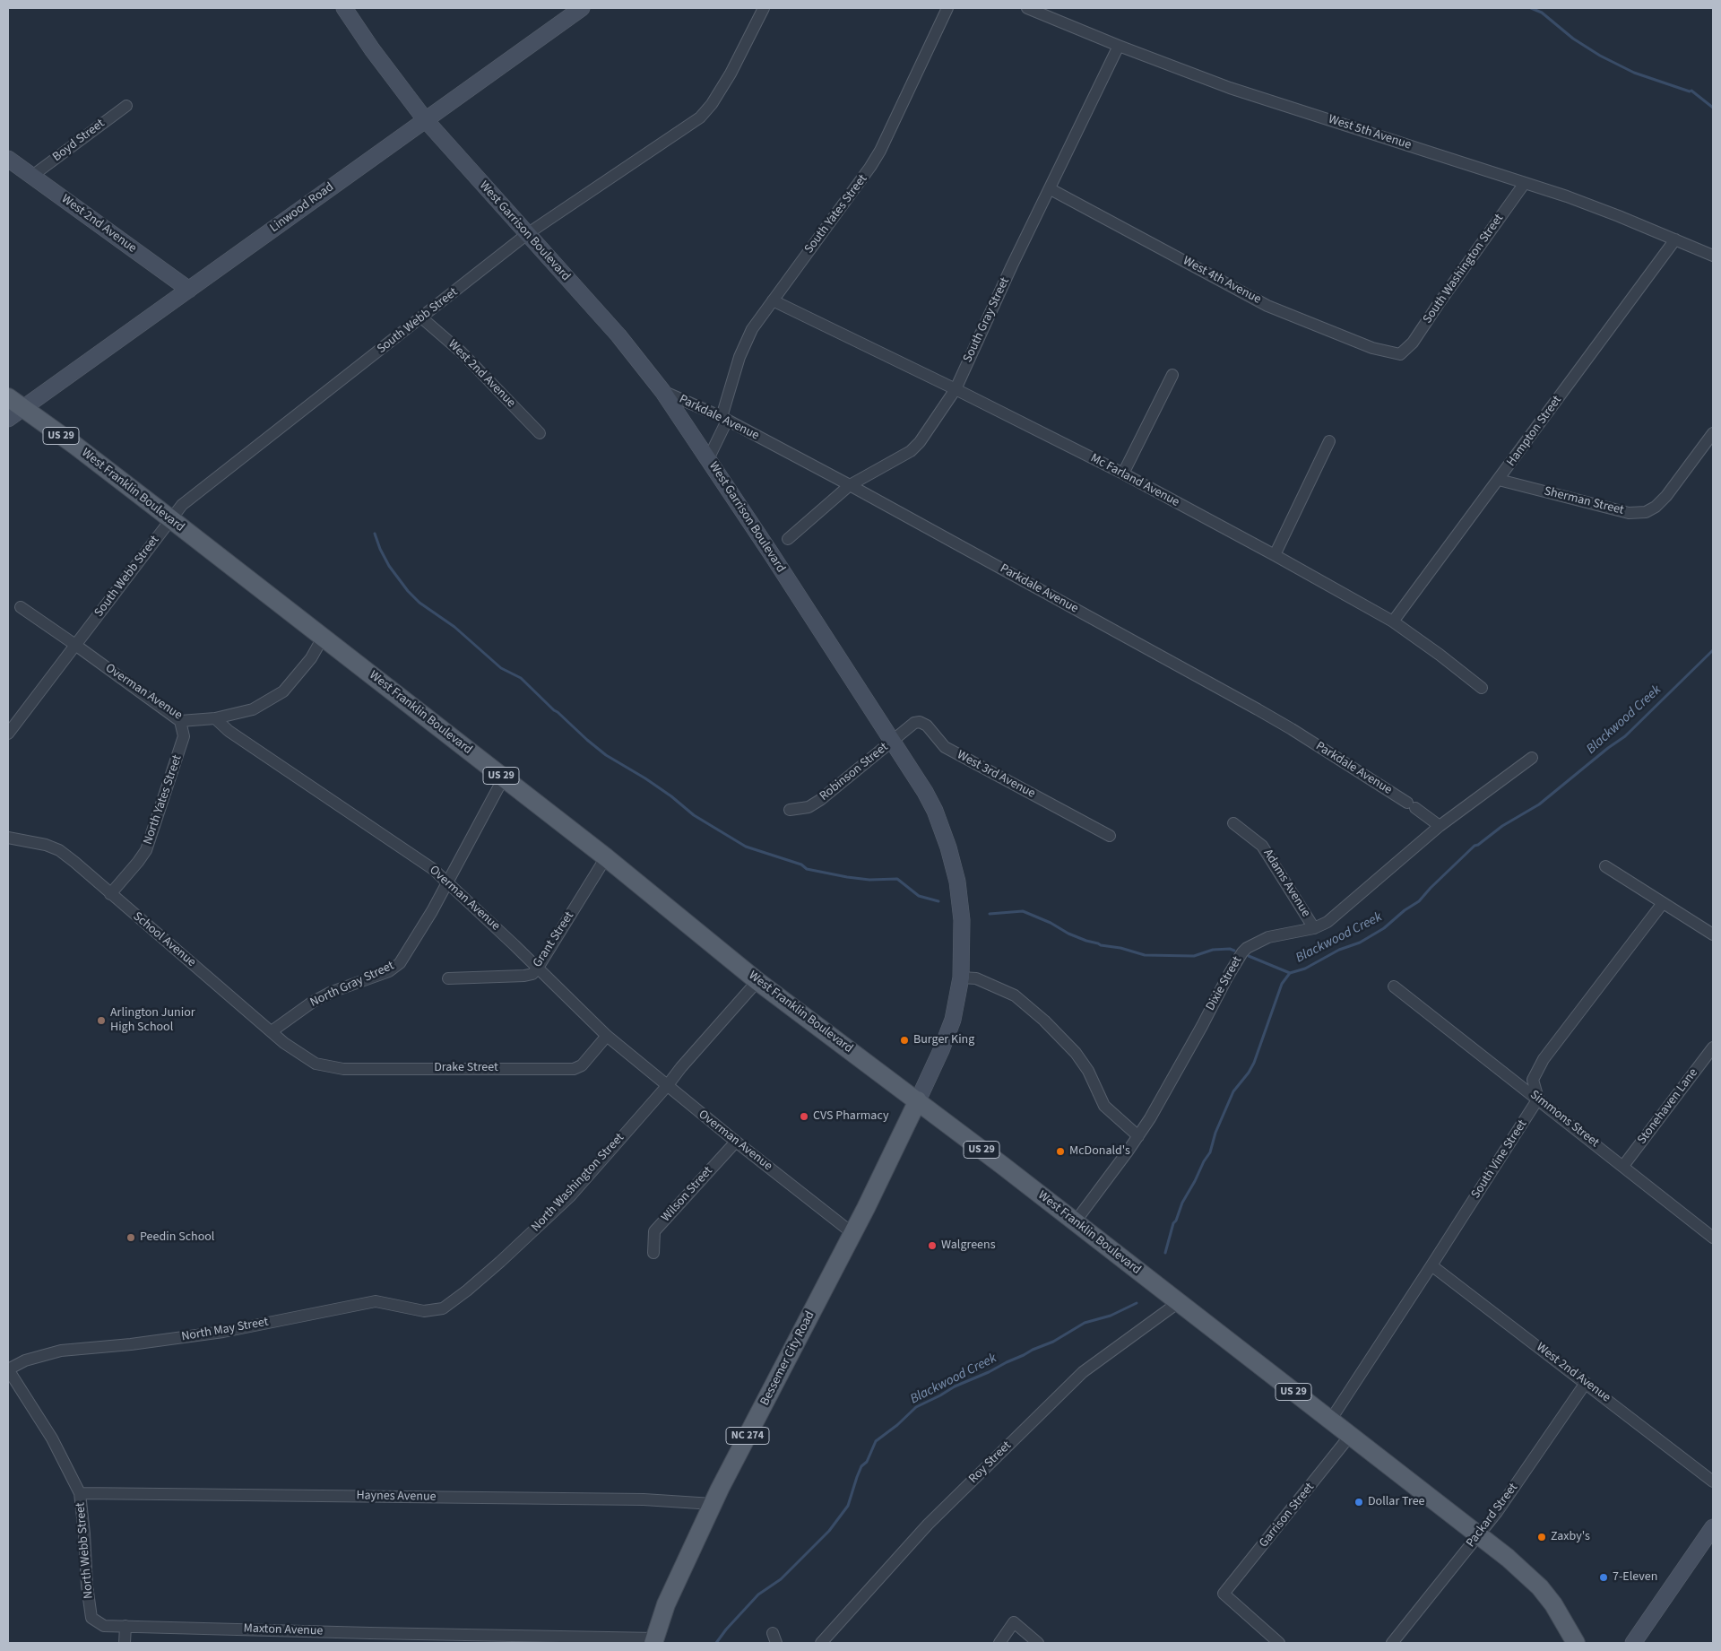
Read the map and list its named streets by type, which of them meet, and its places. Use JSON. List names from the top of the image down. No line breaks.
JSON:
{"streets":{"main road":["Linwood Road","West 2nd Avenue","West Garrison Boulevard","US 29","West Franklin Boulevard","Bessemer City Road","NC 274"],"street":["West 5th Avenue","Boyd Street","South Yates Street","South Washington Street","West 4th Avenue","South Gray Street","South Webb Street","Parkdale Avenue","Hampton Street","Mc Farland Avenue","Sherman Street","Overman Avenue","Robinson Street","West 3rd Avenue","North Yates Street","Adams Avenue","School Avenue","Grant Street","Dixie Street","North Gray Street","Drake Street","Stonehaven Lane","Simmons Street","South Vine Street","North Washington Street","Wilson Street","North May Street","Roy Street","Haynes Avenue","Garrison Street","Packard Street","North Webb Street","Maxton Avenue"]},"crossings":[["West 5th Avenue","South Washington Street"],["West 5th Avenue","South Gray Street"],["West 5th Avenue","Hampton Street"],["Boyd Street","West 2nd Avenue"],["Linwood Road","West 2nd Avenue"],["Linwood Road","West Garrison Boulevard"],["Linwood Road","West Franklin Boulevard"],["South Yates Street","West Garrison Boulevard"],["South Yates Street","Parkdale Avenue"],["South Yates Street","Mc Farland Avenue"],["West 2nd Avenue","South Webb Street"],["West 2nd Avenue","South Vine Street"],["West 2nd Avenue","Packard Street"],["West Garrison Boulevard","South Webb Street"],["West Garrison Boulevard","Parkdale Avenue"],["West Garrison Boulevard","West Franklin Boulevard"],["West Garrison Boulevard","Robinson Street"],["West Garrison Boulevard","West 3rd Avenue"],["West Garrison Boulevard","Bessemer City Road"],["South Washington Street","West 4th Avenue"],["West 4th Avenue","South Gray Street"],["South Gray Street","Parkdale Avenue"],["South Gray Street","Mc Farland Avenue"],["South Webb Street","West Franklin Boulevard"],["South Webb Street","Overman Avenue"],["Parkdale Avenue","Dixie Street"],["Hampton Street","Mc Farland Avenue"],["Hampton Street","Sherman Street"],["West Franklin Boulevard","Grant Street"],["West Franklin Boulevard","Dixie Street"],["West Franklin Boulevard","South Vine Street"],["West Franklin Boulevard","Bessemer City Road"],["West Franklin Boulevard","Roy Street"],["West Franklin Boulevard","Garrison Street"],["West Franklin Boulevard","Packard Street"],["Overman Avenue","North Yates Street"],["Overman Avenue","Grant Street"],["Overman Avenue","North Gray Street"],["Overman Avenue","Drake Street"],["Overman Avenue","North Washington Street"],["Overman Avenue","Wilson Street"],["Overman Avenue","Bessemer City Road"],["Robinson Street","West 3rd Avenue"],["North Yates Street","School Avenue"],["Adams Avenue","Dixie Street"],["School Avenue","North Gray Street"],["School Avenue","Drake Street"],["Stonehaven Lane","Simmons Street"],["Simmons Street","South Vine Street"],["North Washington Street","North May Street"],["North May Street","North Webb Street"],["Bessemer City Road","Haynes Avenue"],["Bessemer City Road","Maxton Avenue"],["Haynes Avenue","North Webb Street"],["North Webb Street","Maxton Avenue"]],"water":["Blackwood Creek"],"places":["Arlington Junior High School","Burger King","CVS Pharmacy","McDonald's","Peedin School","Walgreens","Dollar Tree","Zaxby's","7-Eleven"]}
